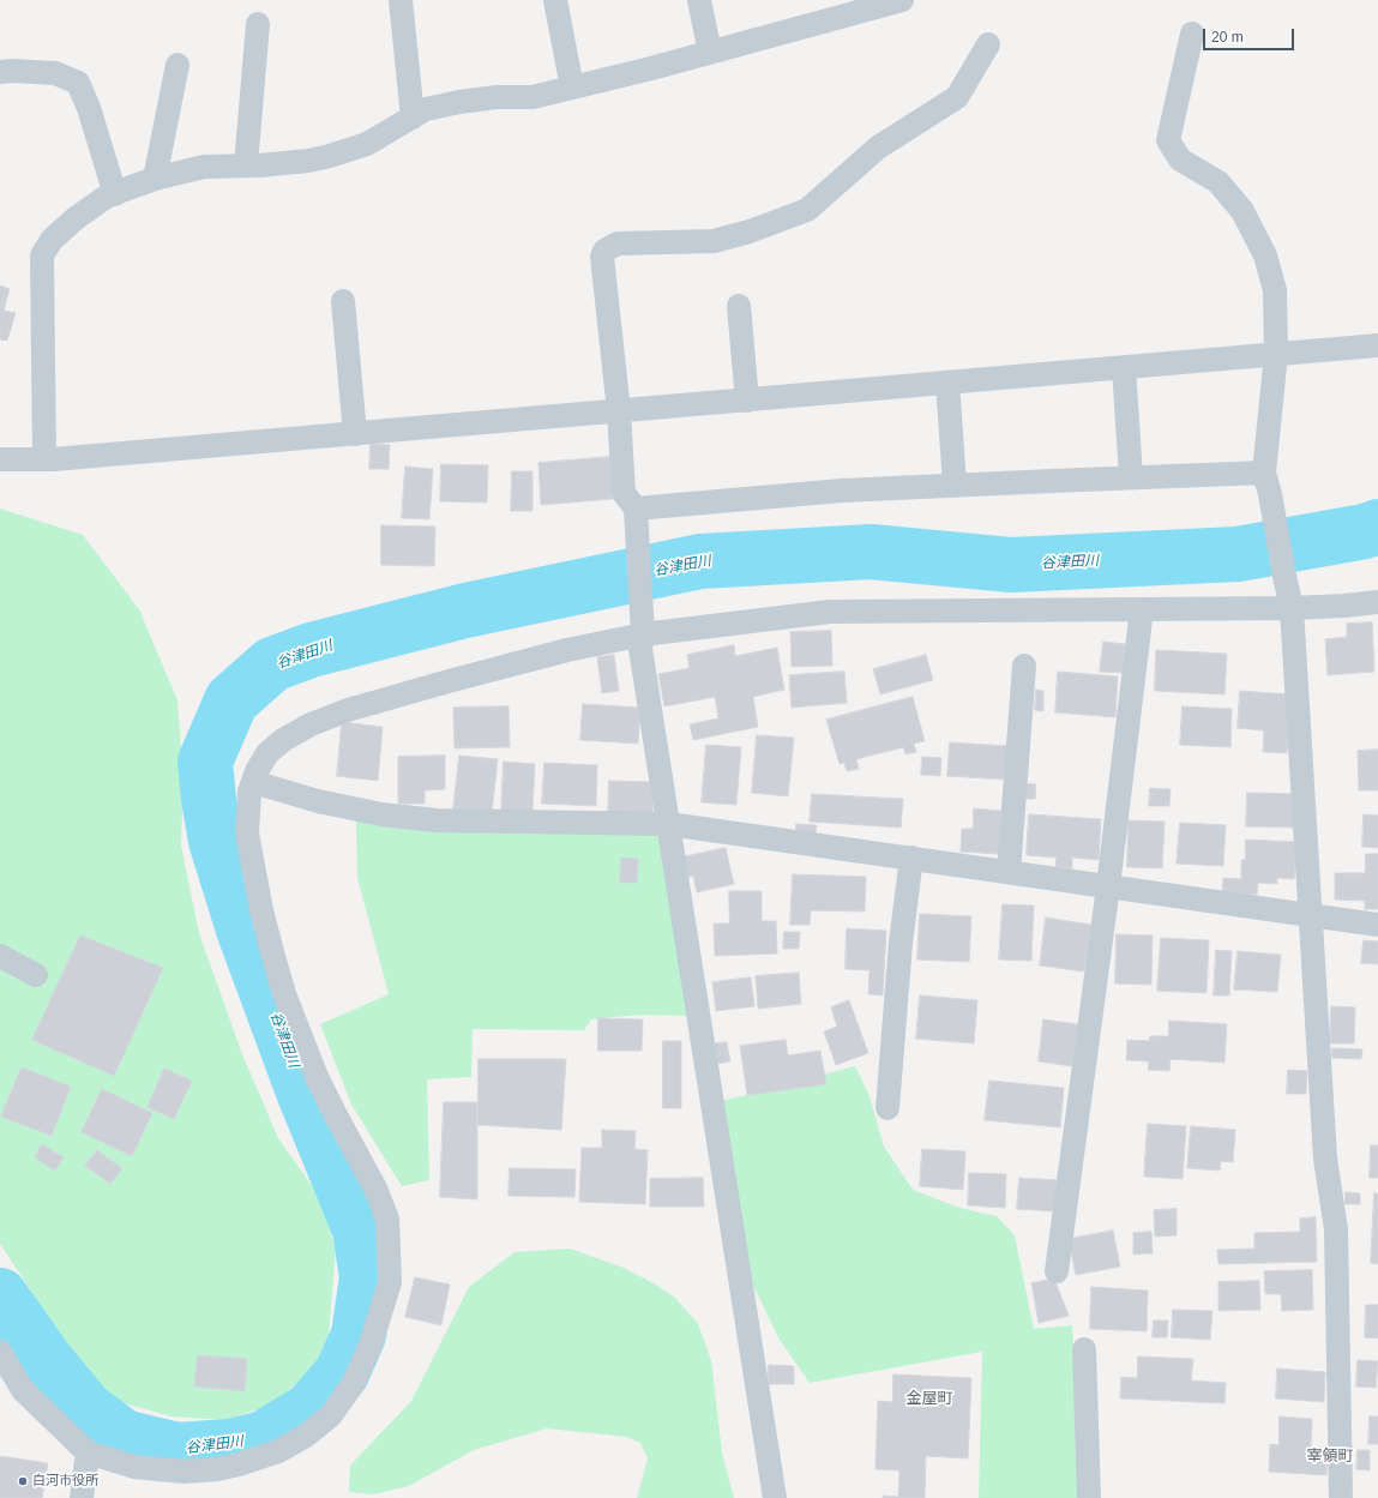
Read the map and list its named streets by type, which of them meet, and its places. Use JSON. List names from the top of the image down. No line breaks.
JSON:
{"districts":["金屋町","宰領町"],"water":["谷津田川"],"places":["白河市役所"],"scale_bar":"20 m"}
